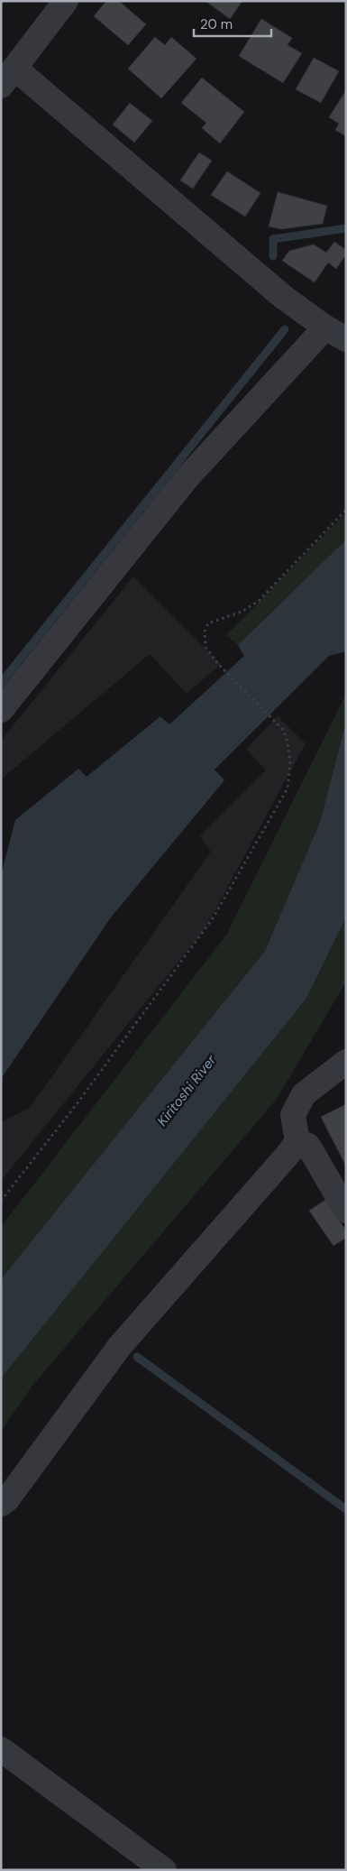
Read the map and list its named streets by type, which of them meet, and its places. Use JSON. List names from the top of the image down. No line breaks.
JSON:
{"water":["Kiritoshi River"],"scale_bar":"20 m"}
